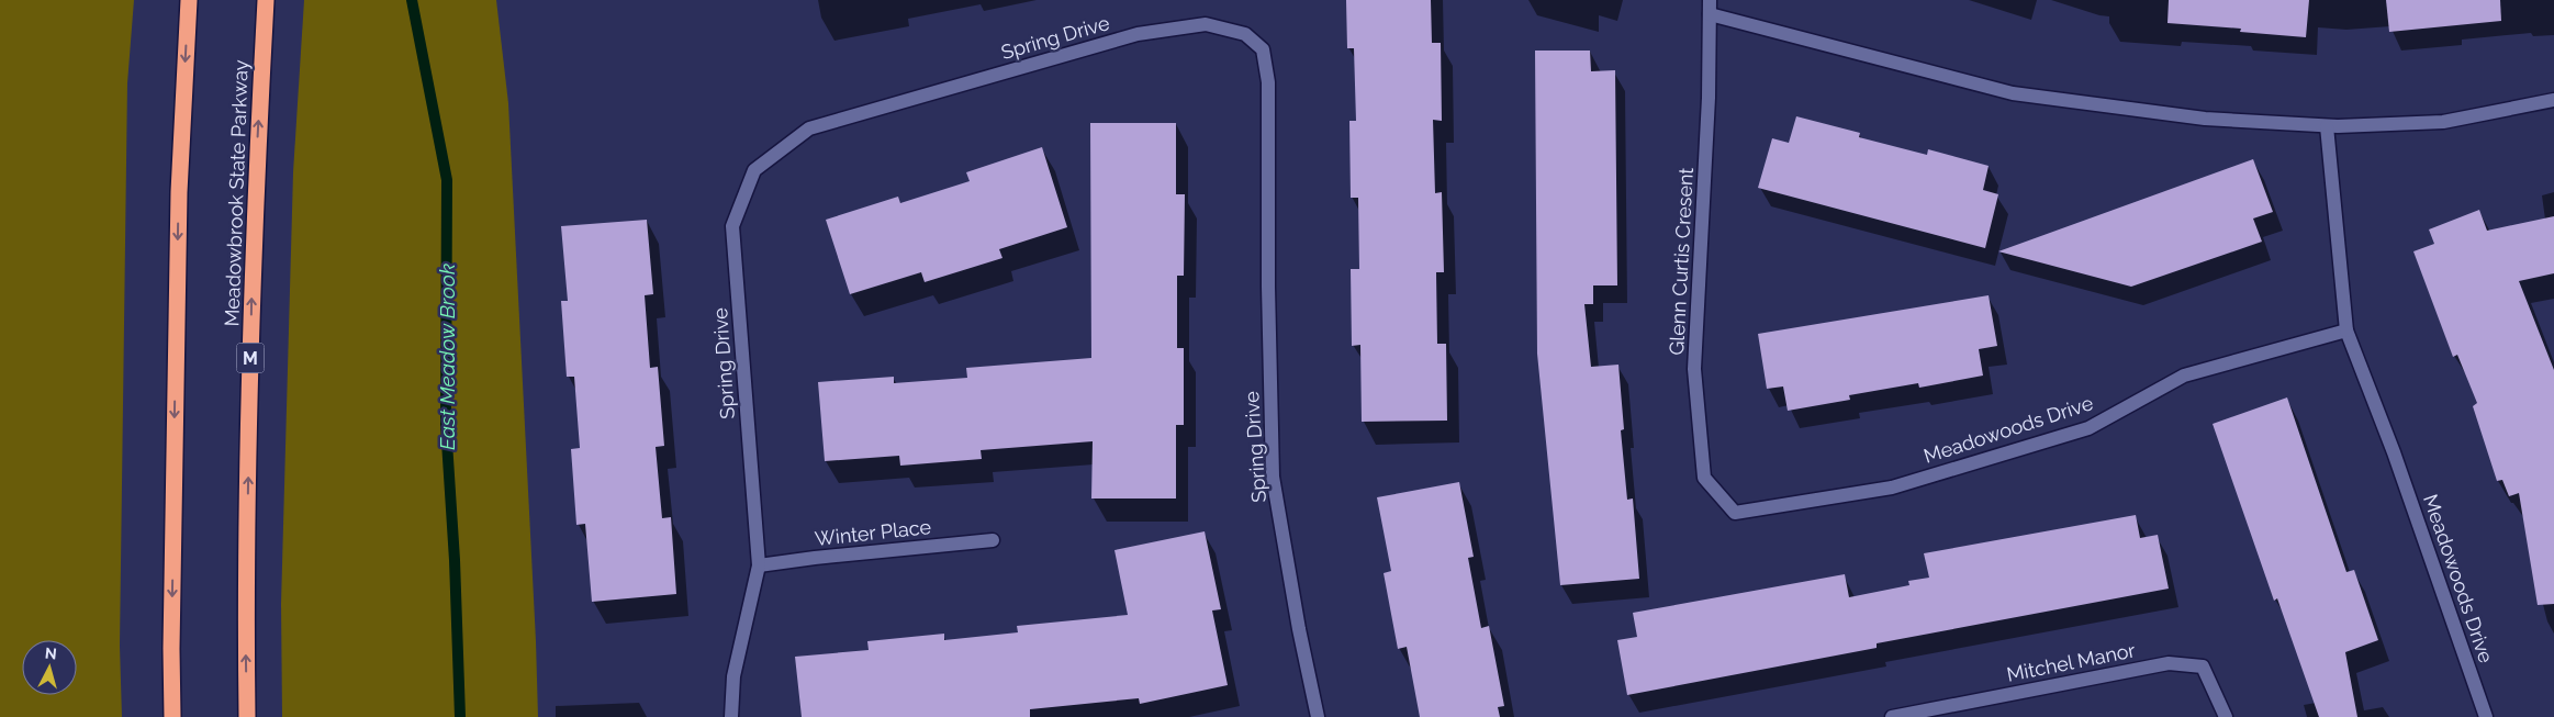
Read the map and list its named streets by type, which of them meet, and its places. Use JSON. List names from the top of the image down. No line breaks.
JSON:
{"streets":{"highway":["Meadowbrook State Parkway","M"],"street":["Spring Drive","Glenn Curtis Cresent","Meadowoods Drive","Winter Place","Mitchel Manor"]},"crossings":[["Spring Drive","Winter Place"],["Glenn Curtis Cresent","Meadowoods Drive"]],"water":["East Meadow Brook"],"north":"top"}
